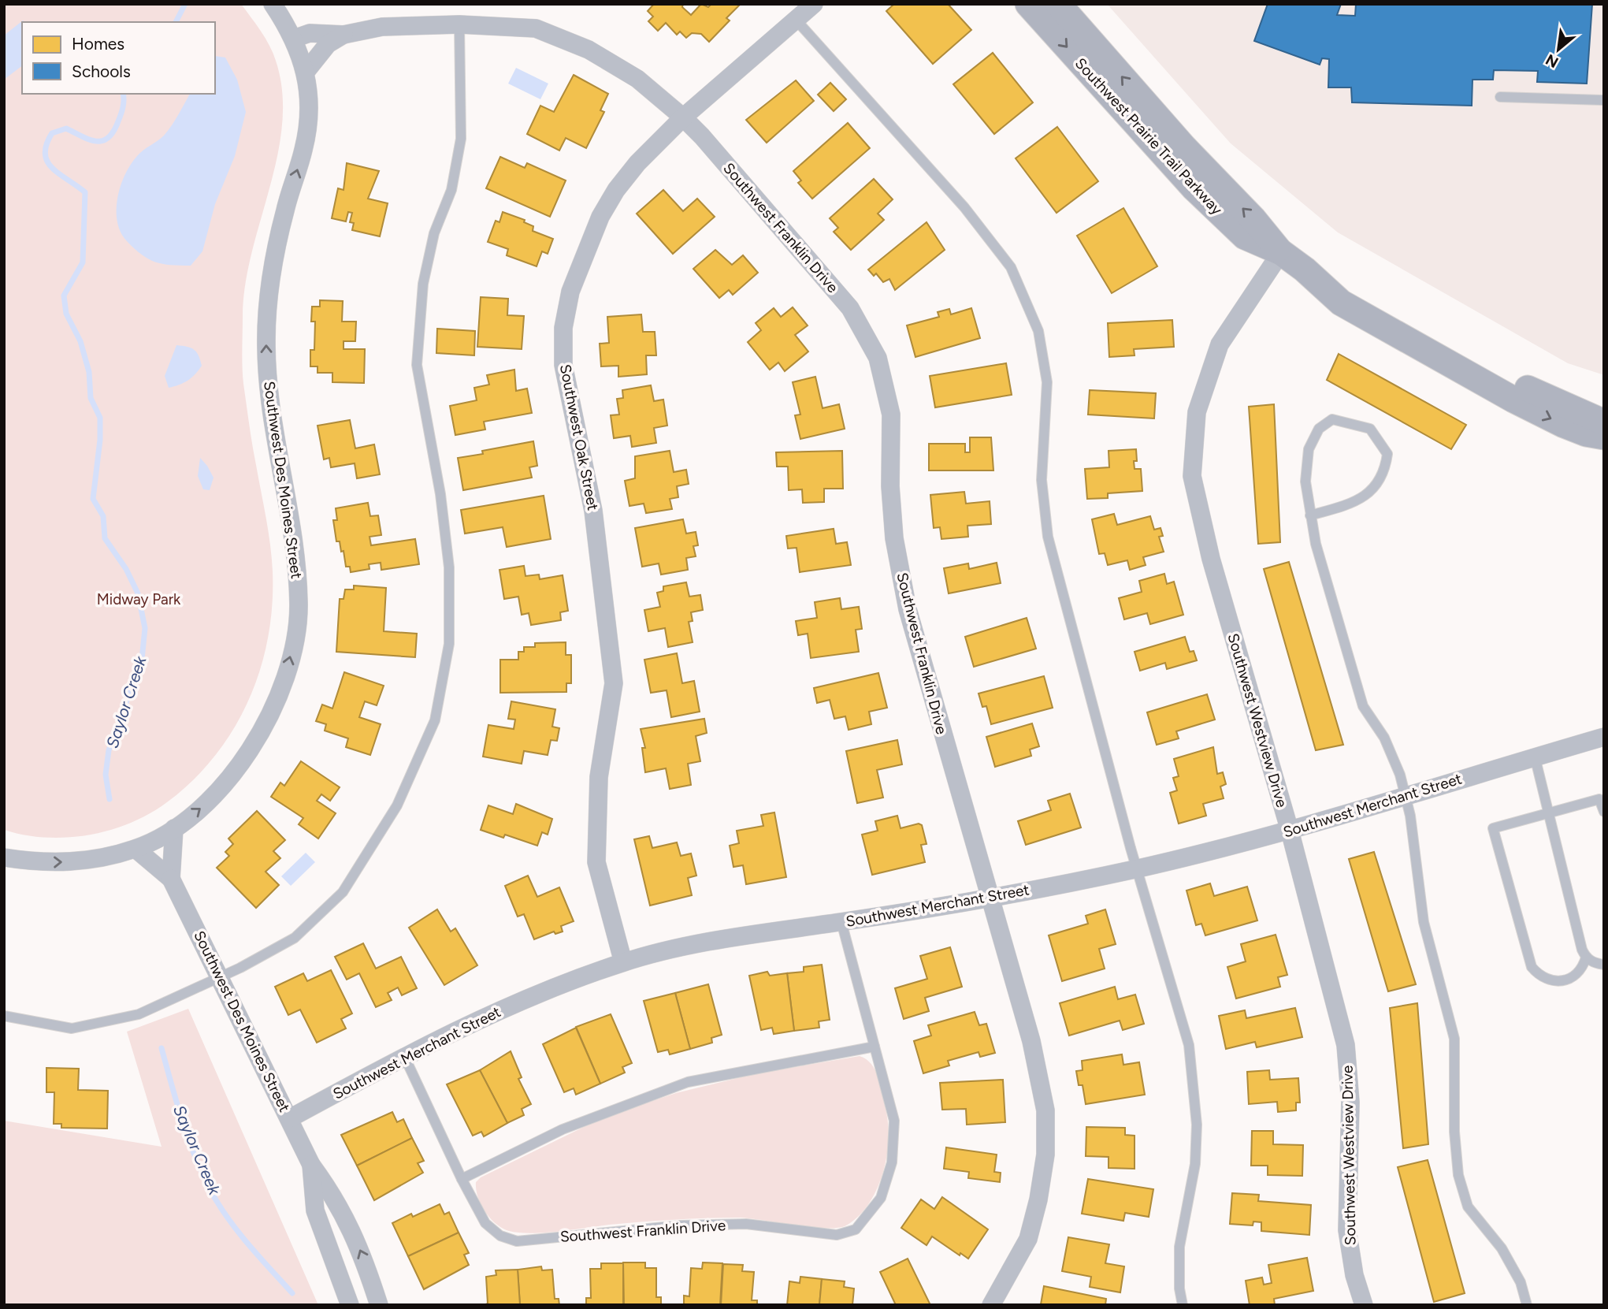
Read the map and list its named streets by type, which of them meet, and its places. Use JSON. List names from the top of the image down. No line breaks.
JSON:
{"streets":{"street":["Southwest Prairie Trail Parkway","Southwest Franklin Drive","Southwest Oak Street","Southwest Des Moines Street","Southwest Westview Drive","Southwest Merchant Street"]},"crossings":[["Southwest Prairie Trail Parkway","Southwest Westview Drive"],["Southwest Franklin Drive","Southwest Oak Street"],["Southwest Franklin Drive","Southwest Des Moines Street"],["Southwest Franklin Drive","Southwest Merchant Street"],["Southwest Oak Street","Southwest Merchant Street"],["Southwest Des Moines Street","Southwest Merchant Street"],["Southwest Westview Drive","Southwest Merchant Street"]],"one_way":["Southwest Des Moines Street"],"water":["Saylor Creek"],"parks":["Midway Park"],"legend":["Homes","Schools"],"north":"bottom left"}
